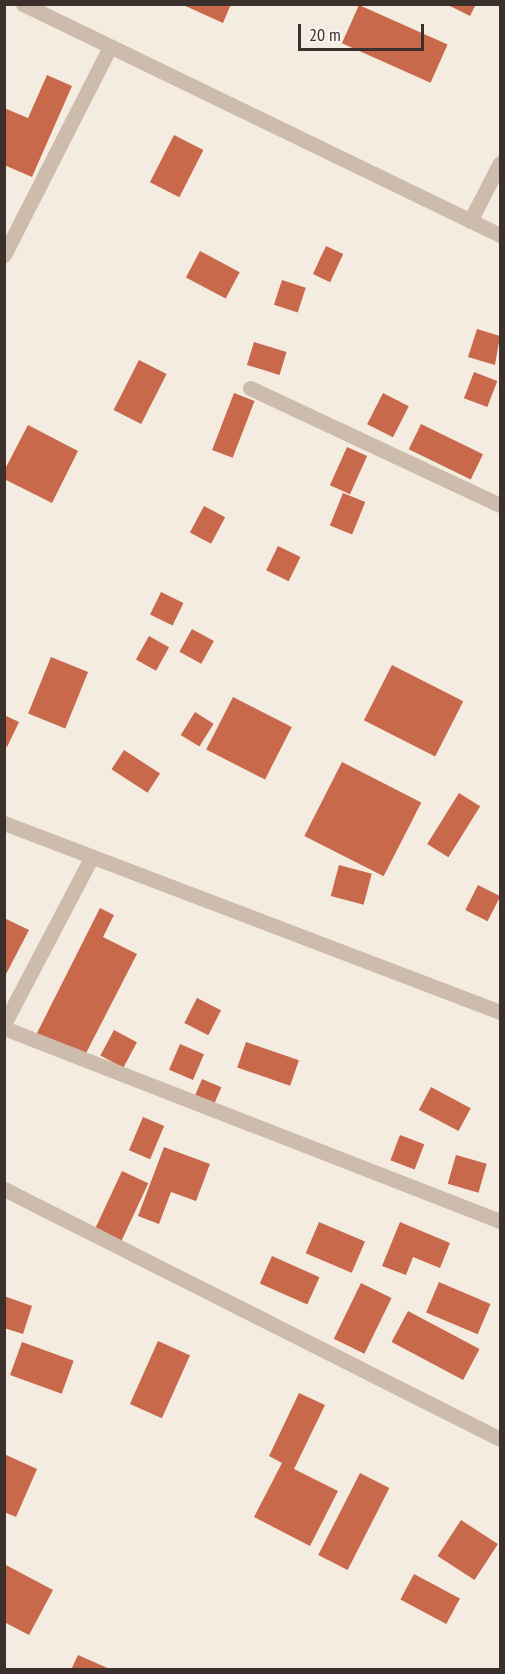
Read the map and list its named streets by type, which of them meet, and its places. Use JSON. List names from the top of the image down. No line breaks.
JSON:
{"scale_bar":"20 m"}
